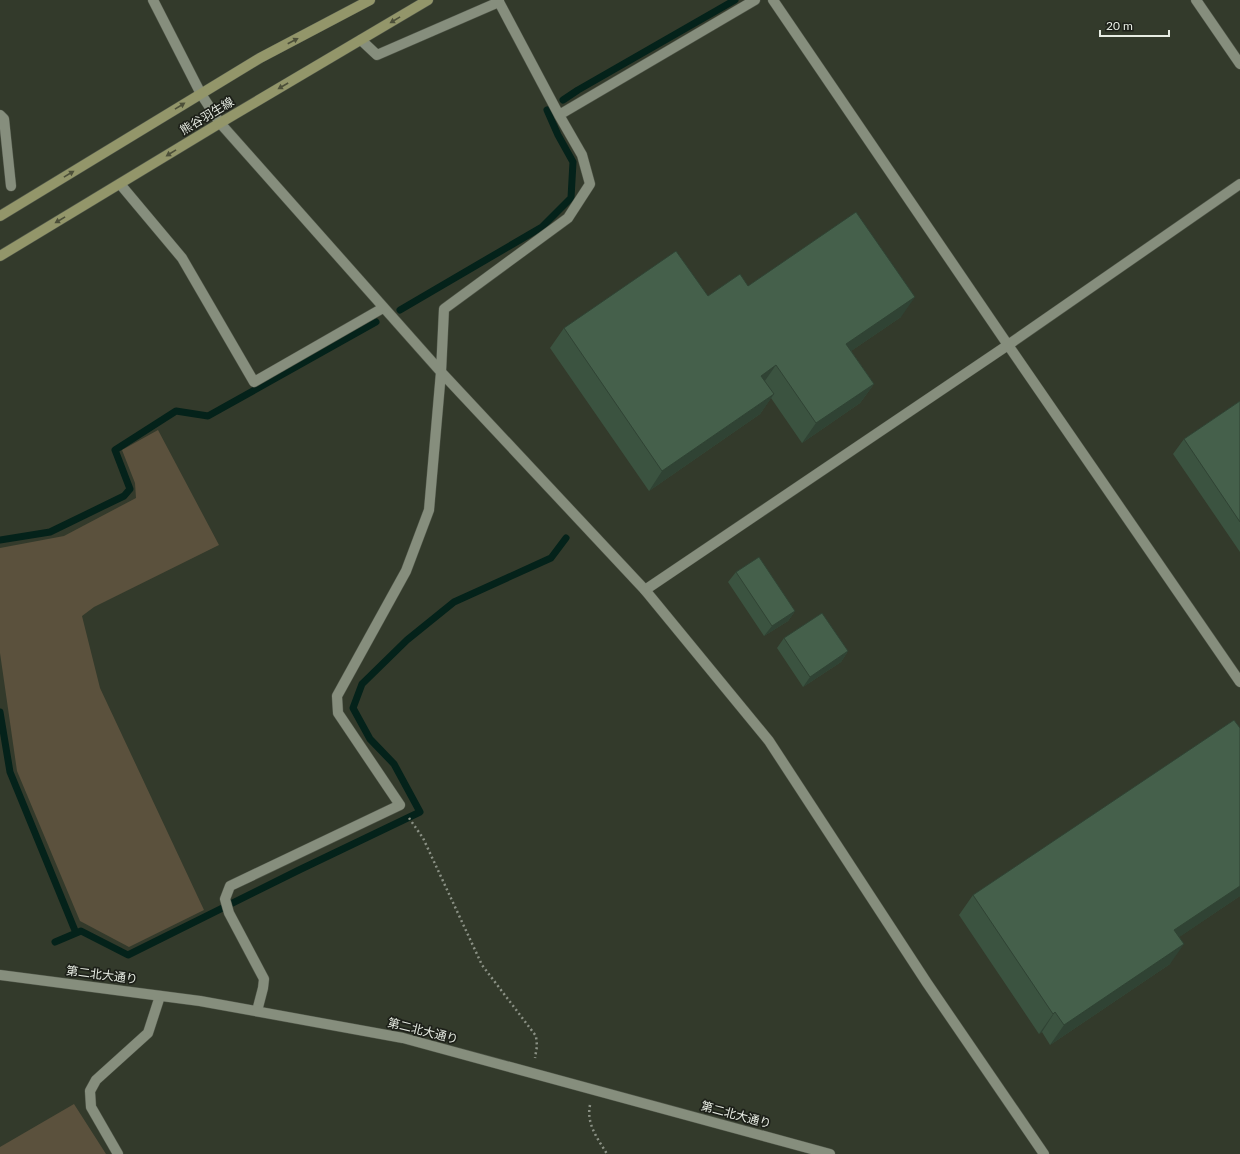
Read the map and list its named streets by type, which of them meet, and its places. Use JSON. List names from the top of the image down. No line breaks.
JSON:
{"streets":{"main road":["熊谷羽生線"],"street":["第二北大通り"]},"scale_bar":"20 m"}
